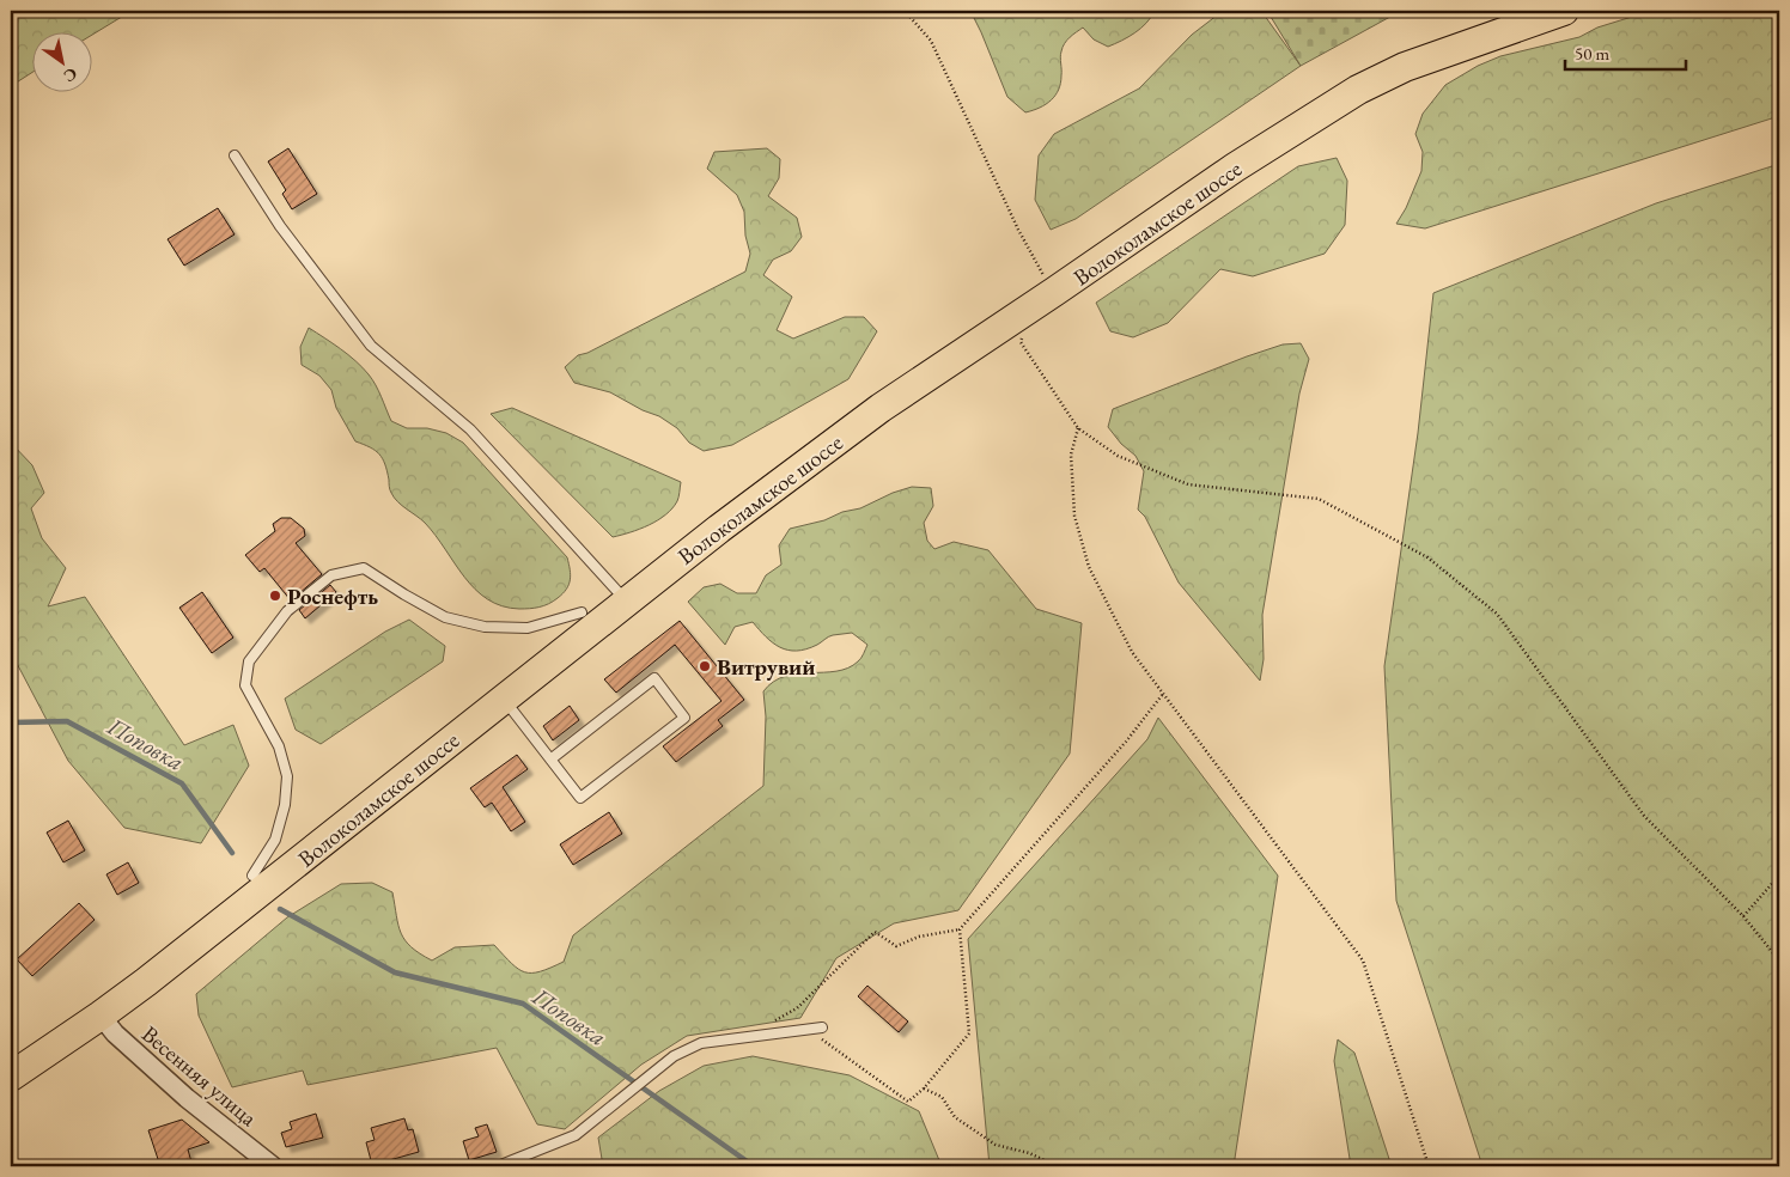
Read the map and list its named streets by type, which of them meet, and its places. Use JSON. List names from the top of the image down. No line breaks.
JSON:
{"streets":{"main road":["Волоколамское шоссе"],"street":["Весенняя улица"]},"crossings":[["Волоколамское шоссе","Весенняя улица"]],"water":["Поповка"],"places":["Роснефть","Витрувий"],"scale_bar":"50 m","north":"bottom right"}
